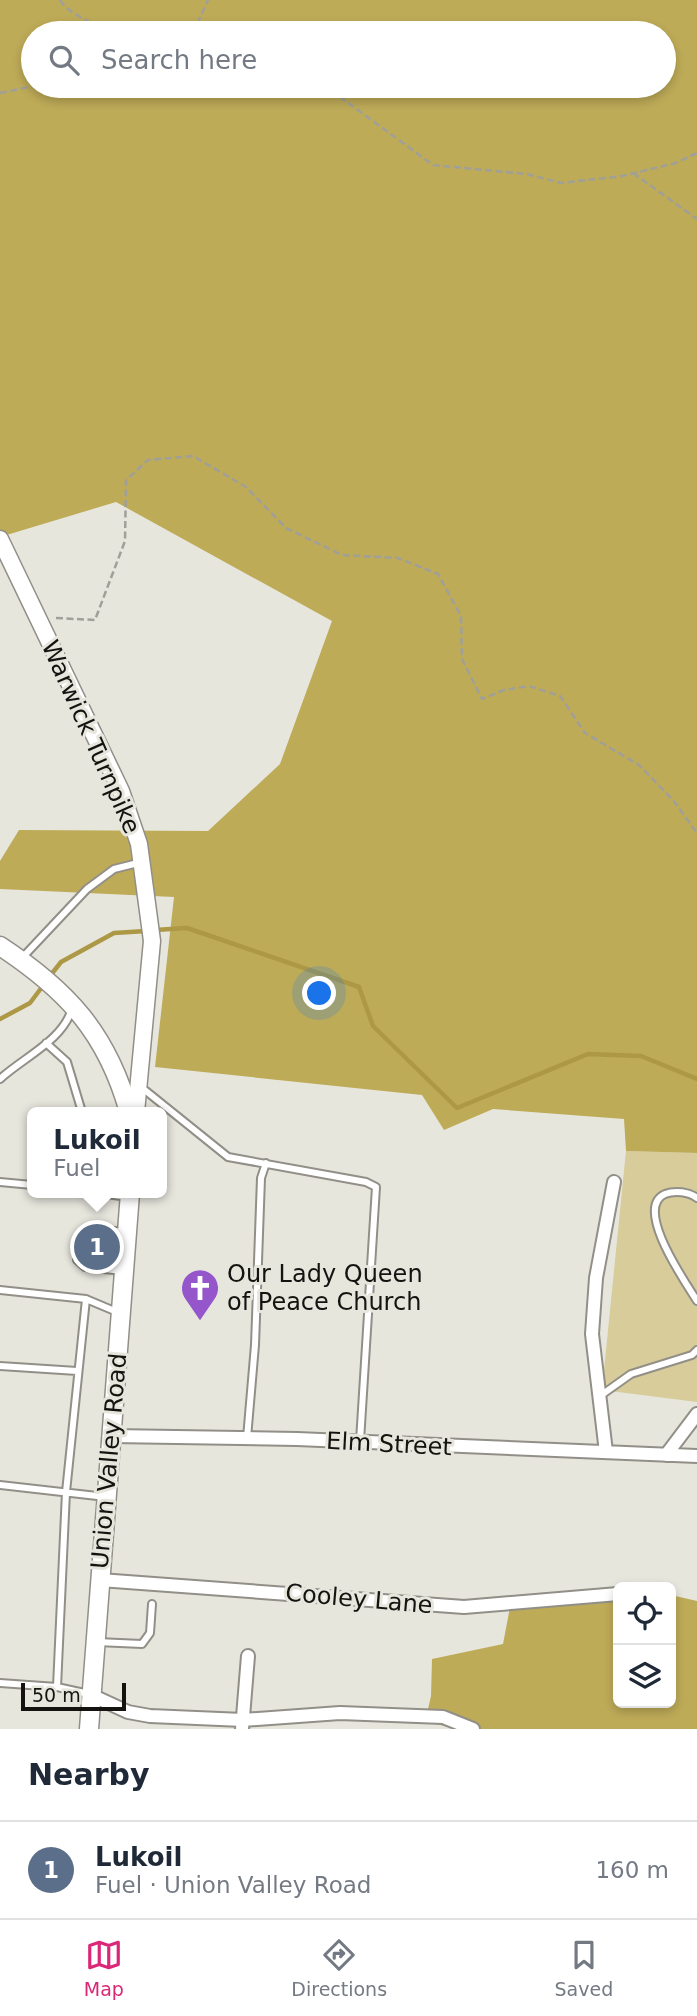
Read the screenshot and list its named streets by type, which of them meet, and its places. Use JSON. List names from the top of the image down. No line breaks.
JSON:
{"streets":{"main road":["Union Valley Road"],"street":["Warwick Turnpike","Elm Street","Cooley Lane"]},"crossings":[["Elm Street","Union Valley Road"],["Union Valley Road","Cooley Lane"]],"places":{"church":["Our Lady Queen of Peace Church"]},"scale_bar":"50 m","page":{"search":"Search here","popup":["Lukoil","Fuel"],"pins":"1","scale":"50 m","heading":"Nearby","list":[{"mark":"1","name":"Lukoil","note":"Fuel · Union Valley Road","value":"160 m"}],"nav":["Map","Directions","Saved"]}}
